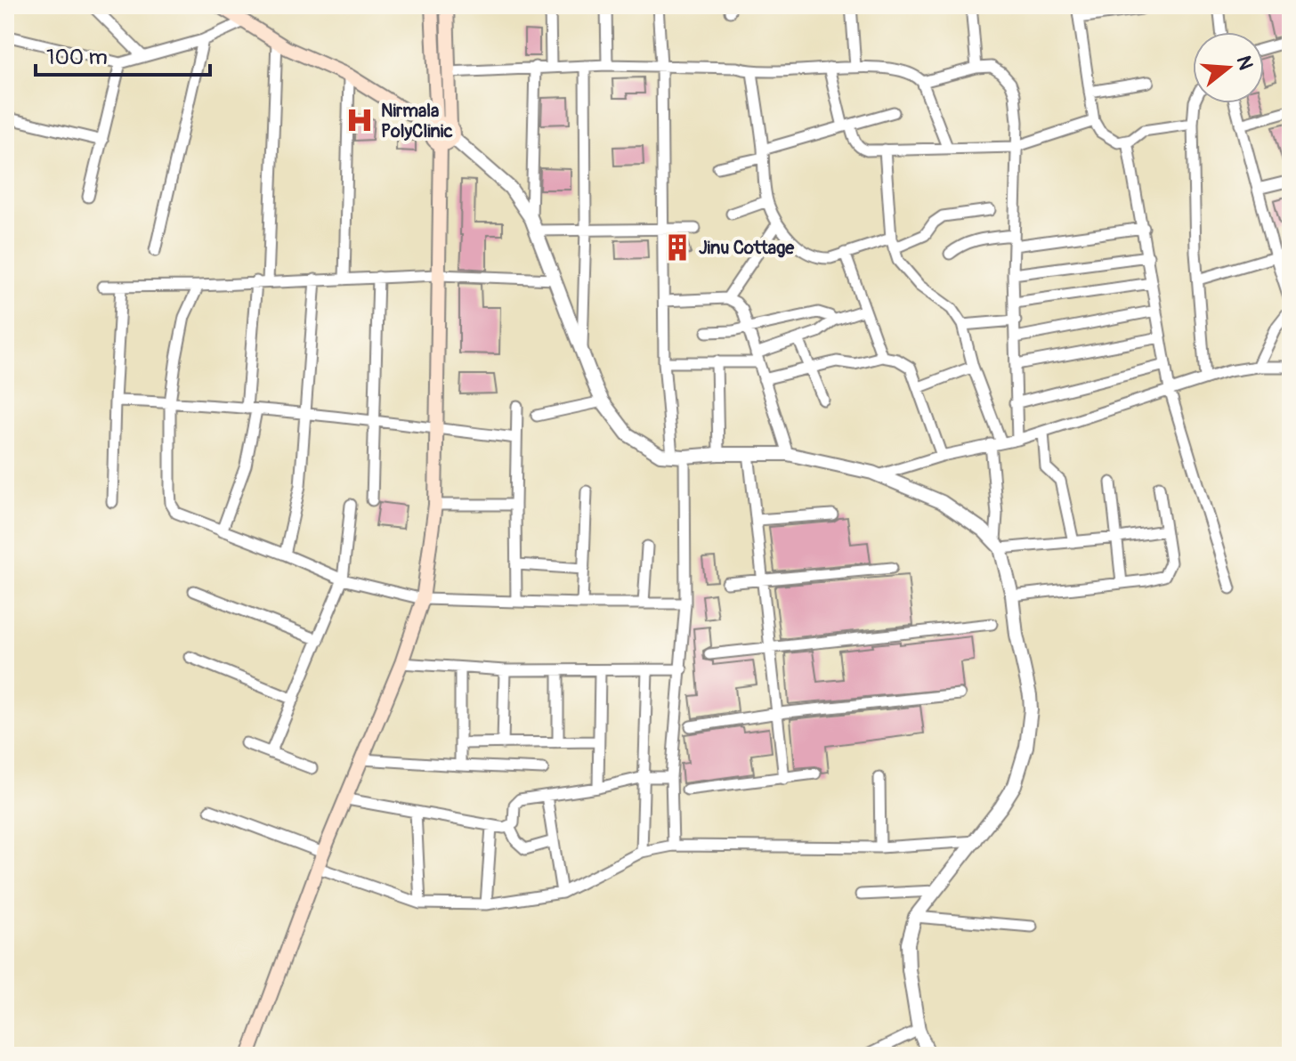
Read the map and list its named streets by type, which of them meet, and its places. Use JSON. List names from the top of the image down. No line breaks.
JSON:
{"places":{"hospital":["Nirmala PolyClinic"],"building":["Jinu Cottage"]},"scale_bar":"100 m","north":"right"}
